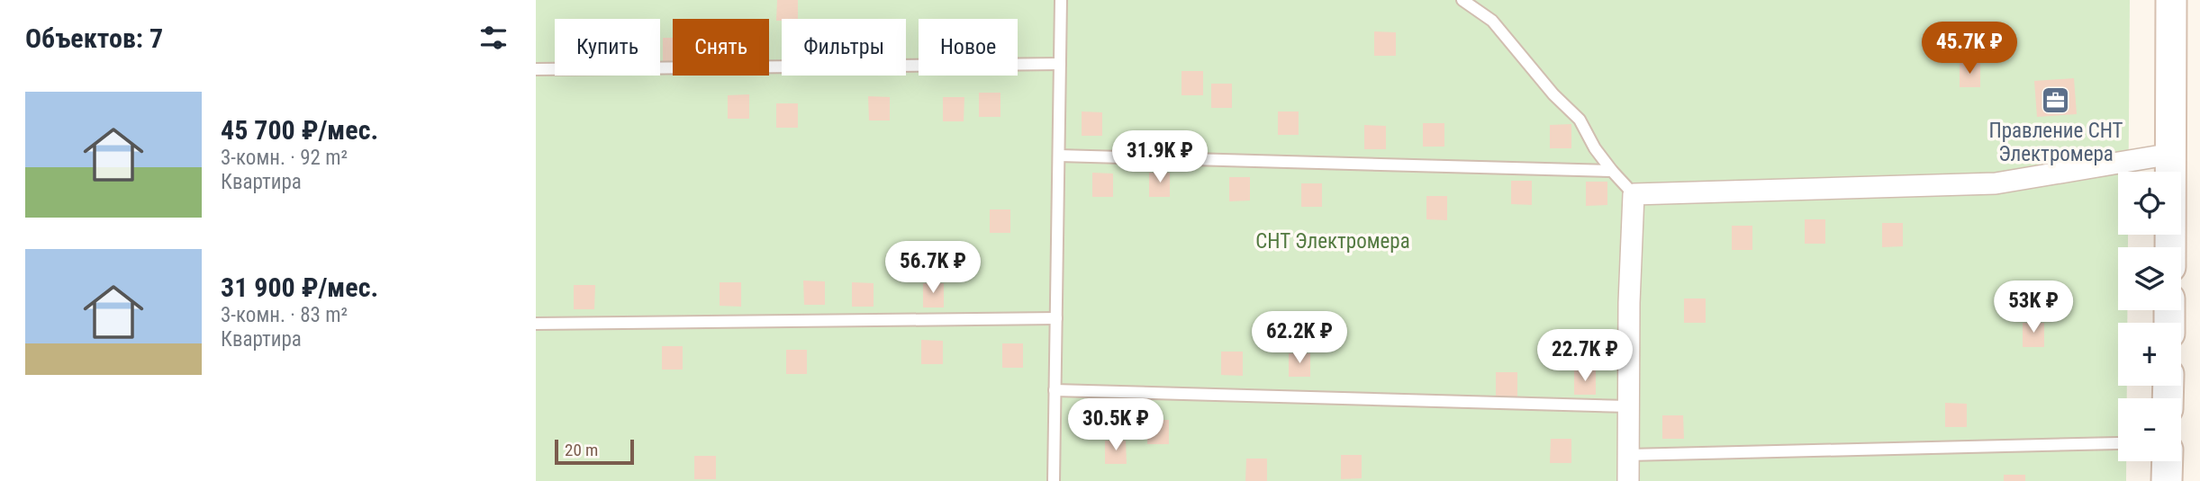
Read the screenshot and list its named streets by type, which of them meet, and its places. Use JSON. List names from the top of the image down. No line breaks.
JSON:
{"parks":["СНТ Электромера"],"places":{"office":["Правление СНТ Электромера"]},"scale_bar":"20 m","page":{"heading":"Объектов: 7","chip":["Купить","Снять","Фильтры","Новое"],"price":["45.7K ₽","31.9K ₽","56.7K ₽","53K ₽","62.2K ₽","22.7K ₽","30.5K ₽"],"list":[{"name":"45 700 ₽/мес.","note":"3-комн. · 92 m² · Квартира"},{"name":"31 900 ₽/мес.","note":"3-комн. · 83 m² · Квартира"}],"map_buttons":["+","−"],"scale":"20 m"}}
